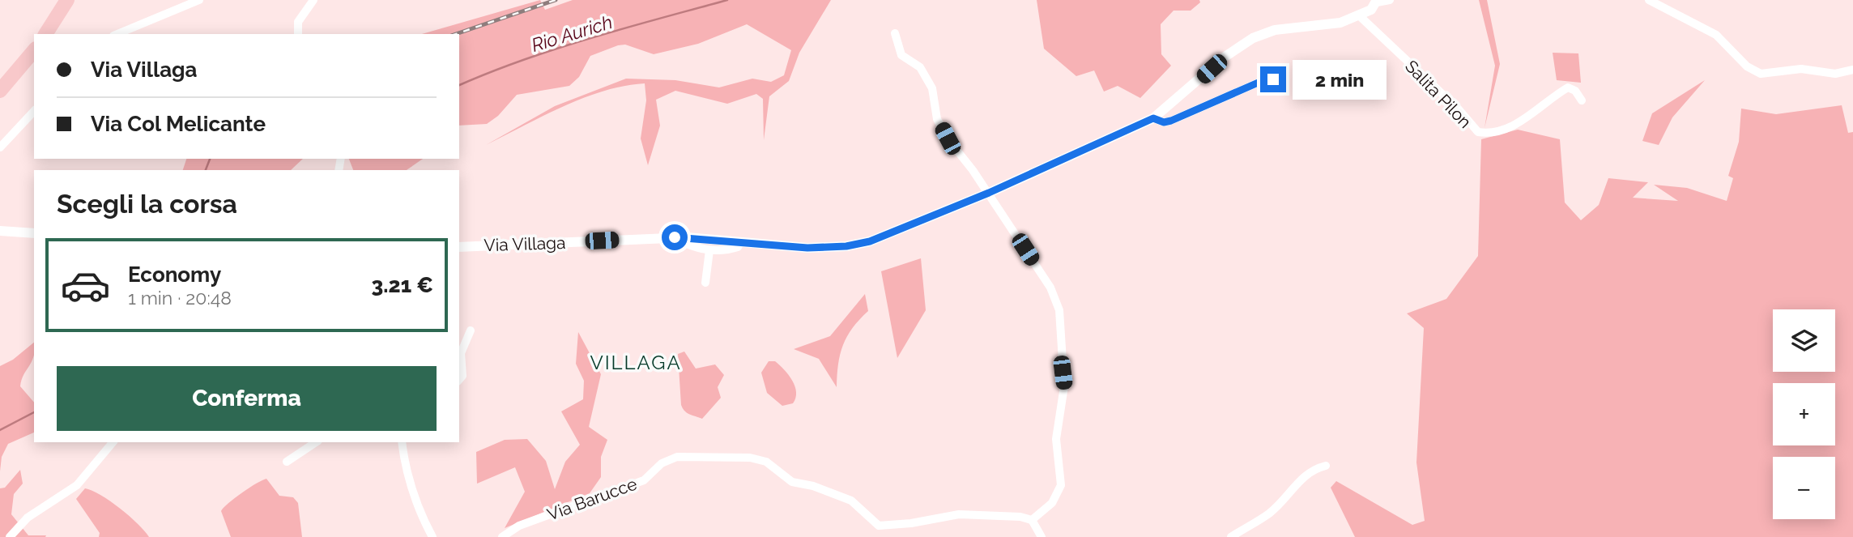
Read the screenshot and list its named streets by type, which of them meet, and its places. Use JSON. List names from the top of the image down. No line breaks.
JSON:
{"streets":{"street":["Salita Pilon","Via Villaga","Via Barucce"]},"crossings":[["Salita Pilon","Via Villaga"]],"districts":["VILLAGA"],"water":["Rio Aurich"],"page":{"banner":["Via Villaga","Via Col Melicante"],"bubble":"2 min","heading":"Scegli la corsa","list":[{"name":"Economy","note":"1 min · 20:48","value":"3.21 €"}],"map_buttons":["+","−"],"buttons":"Conferma"}}
